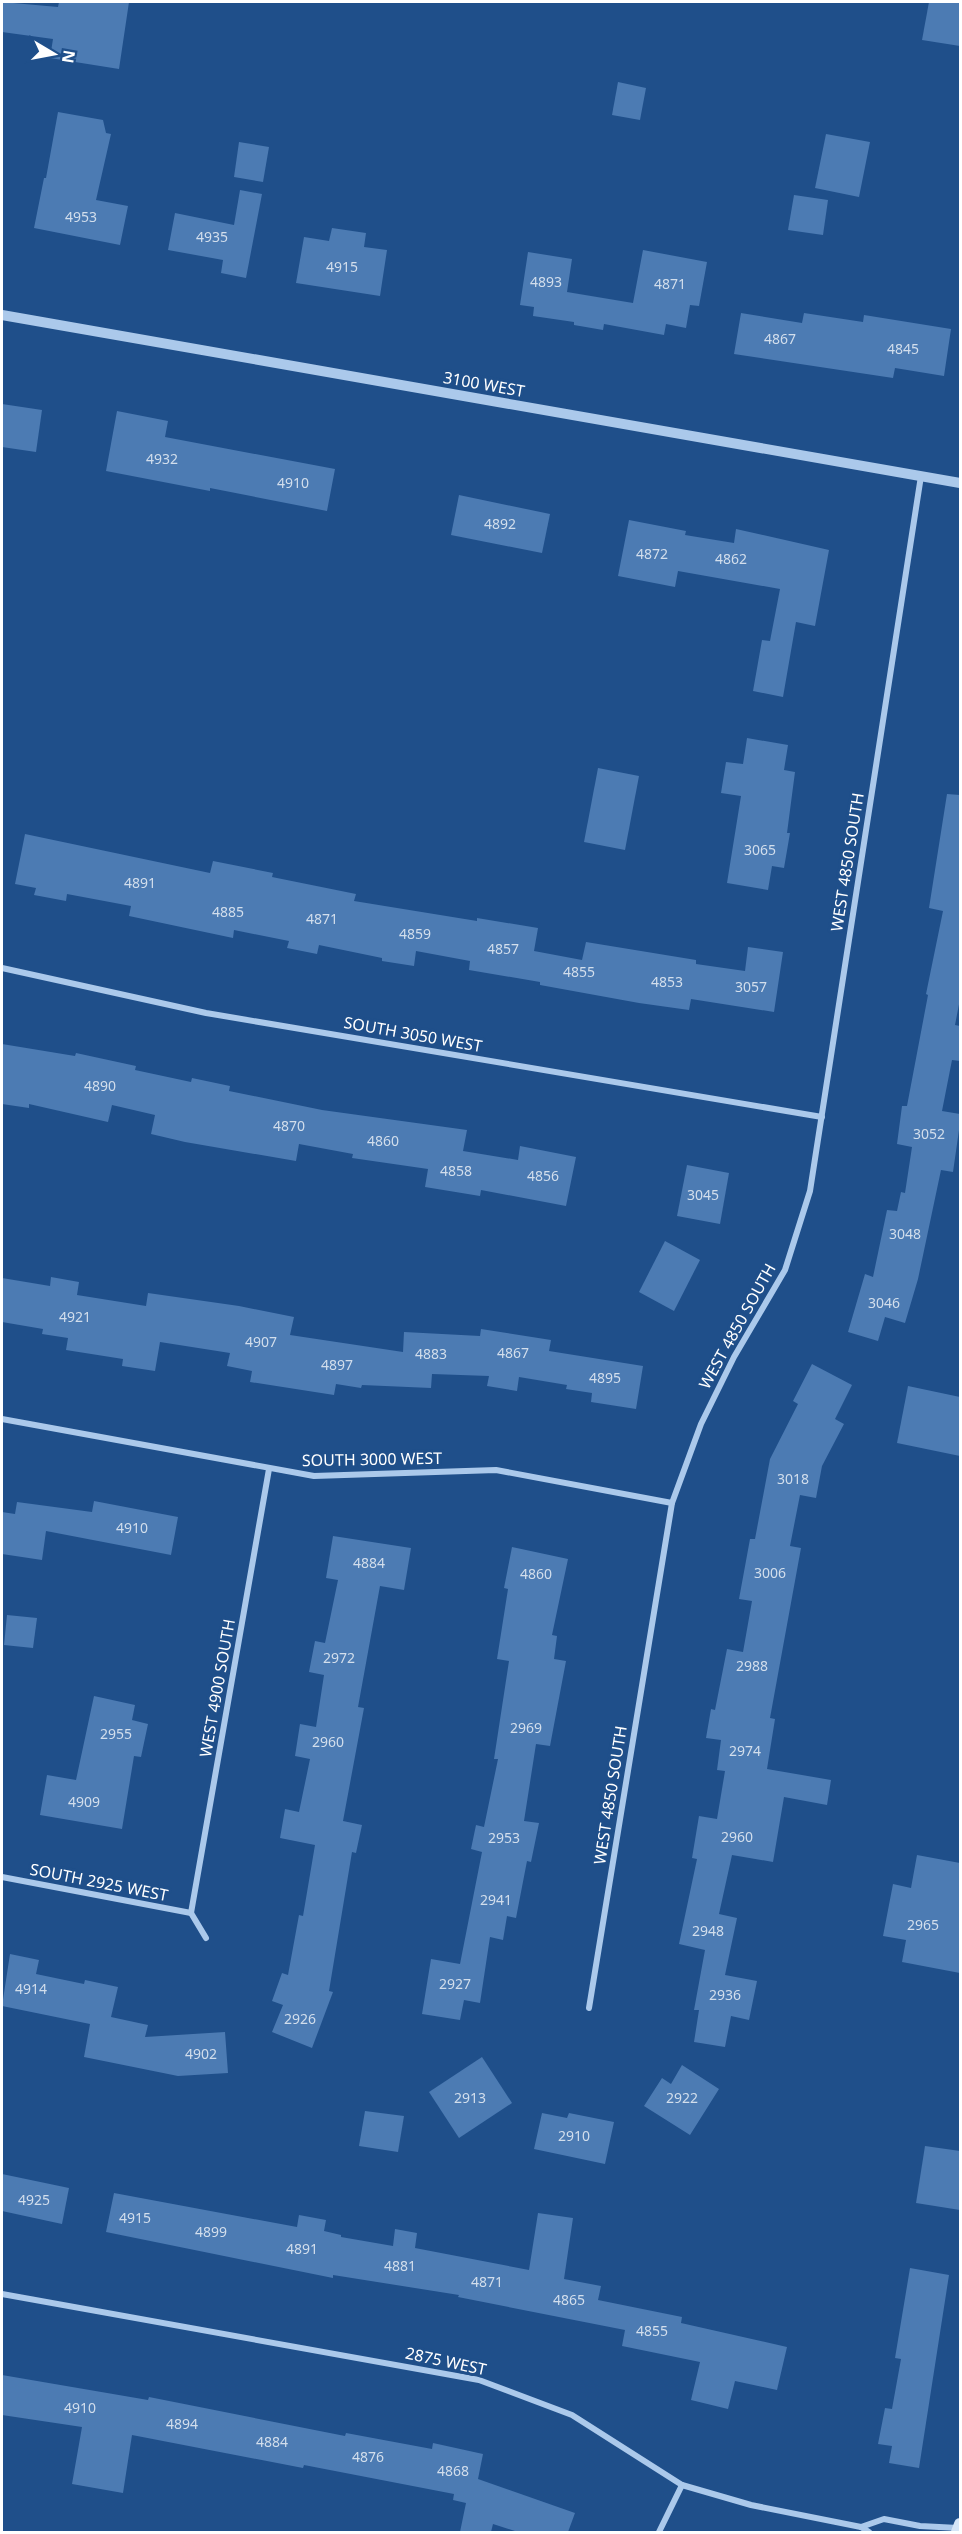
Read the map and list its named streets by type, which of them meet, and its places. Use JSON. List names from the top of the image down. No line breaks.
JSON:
{"streets":{"street":["3100 WEST","WEST 4850 SOUTH","SOUTH 3050 WEST","SOUTH 3000 WEST","WEST 4900 SOUTH","SOUTH 2925 WEST","2875 WEST"]},"crossings":[["3100 WEST","WEST 4850 SOUTH"],["WEST 4850 SOUTH","SOUTH 3050 WEST"],["WEST 4850 SOUTH","SOUTH 3000 WEST"],["SOUTH 3000 WEST","WEST 4900 SOUTH"],["WEST 4900 SOUTH","SOUTH 2925 WEST"]],"house_numbers":["4953","4935","4915","4893","4871","4867","4845","4932","4910","4892","4872","4862","3065","4891","4885","4871","4859","4857","4855","4853","3057","4890","4870","3052","4860","4858","4856","3045","3048","3046","4921","4907","4867","4883","4897","4895","3018","4910","4884","3006","4860","2972","2988","2969","2955","2960","2974","4909","2960","2953","2941","2965","2948","2927","4914","2936","2926","4902","2913","2922","2910","4925","4915","4899","4891","4881","4871","4865","4855","4910","4894","4884","4876","4868"],"north":"right"}
